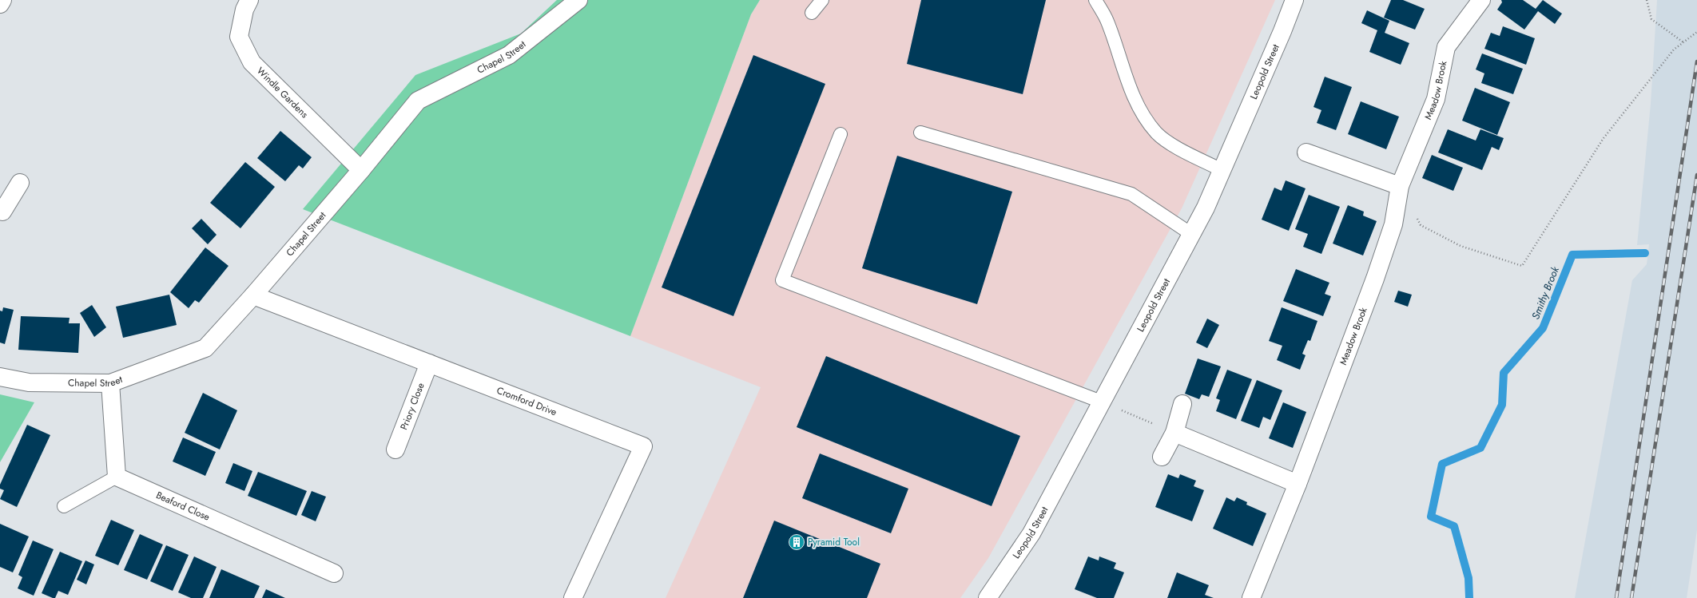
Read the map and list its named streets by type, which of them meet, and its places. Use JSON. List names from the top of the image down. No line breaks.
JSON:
{"streets":{"street":["Chapel Street","Leopold Street","Meadow Brook","Windle Gardens","Cromford Drive","Priory Close","Beaford Close"]},"crossings":[["Chapel Street","Windle Gardens"],["Chapel Street","Cromford Drive"],["Cromford Drive","Priory Close"]],"water":["Smithy Brook"],"places":{"building":["Pyramid Tool"]}}
